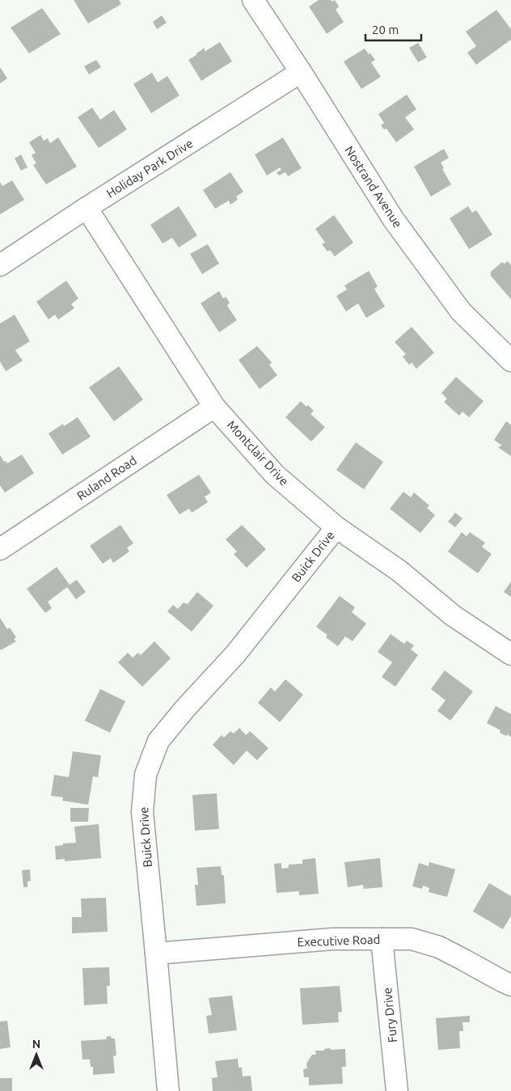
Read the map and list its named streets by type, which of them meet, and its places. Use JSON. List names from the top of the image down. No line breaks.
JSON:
{"streets":{"street":["Holiday Park Drive","Nostrand Avenue","Montclair Drive","Ruland Road","Buick Drive","Executive Road","Fury Drive"]},"crossings":[["Holiday Park Drive","Nostrand Avenue"],["Holiday Park Drive","Montclair Drive"],["Montclair Drive","Ruland Road"],["Montclair Drive","Buick Drive"],["Buick Drive","Executive Road"],["Executive Road","Fury Drive"]],"scale_bar":"20 m","north":"top"}
